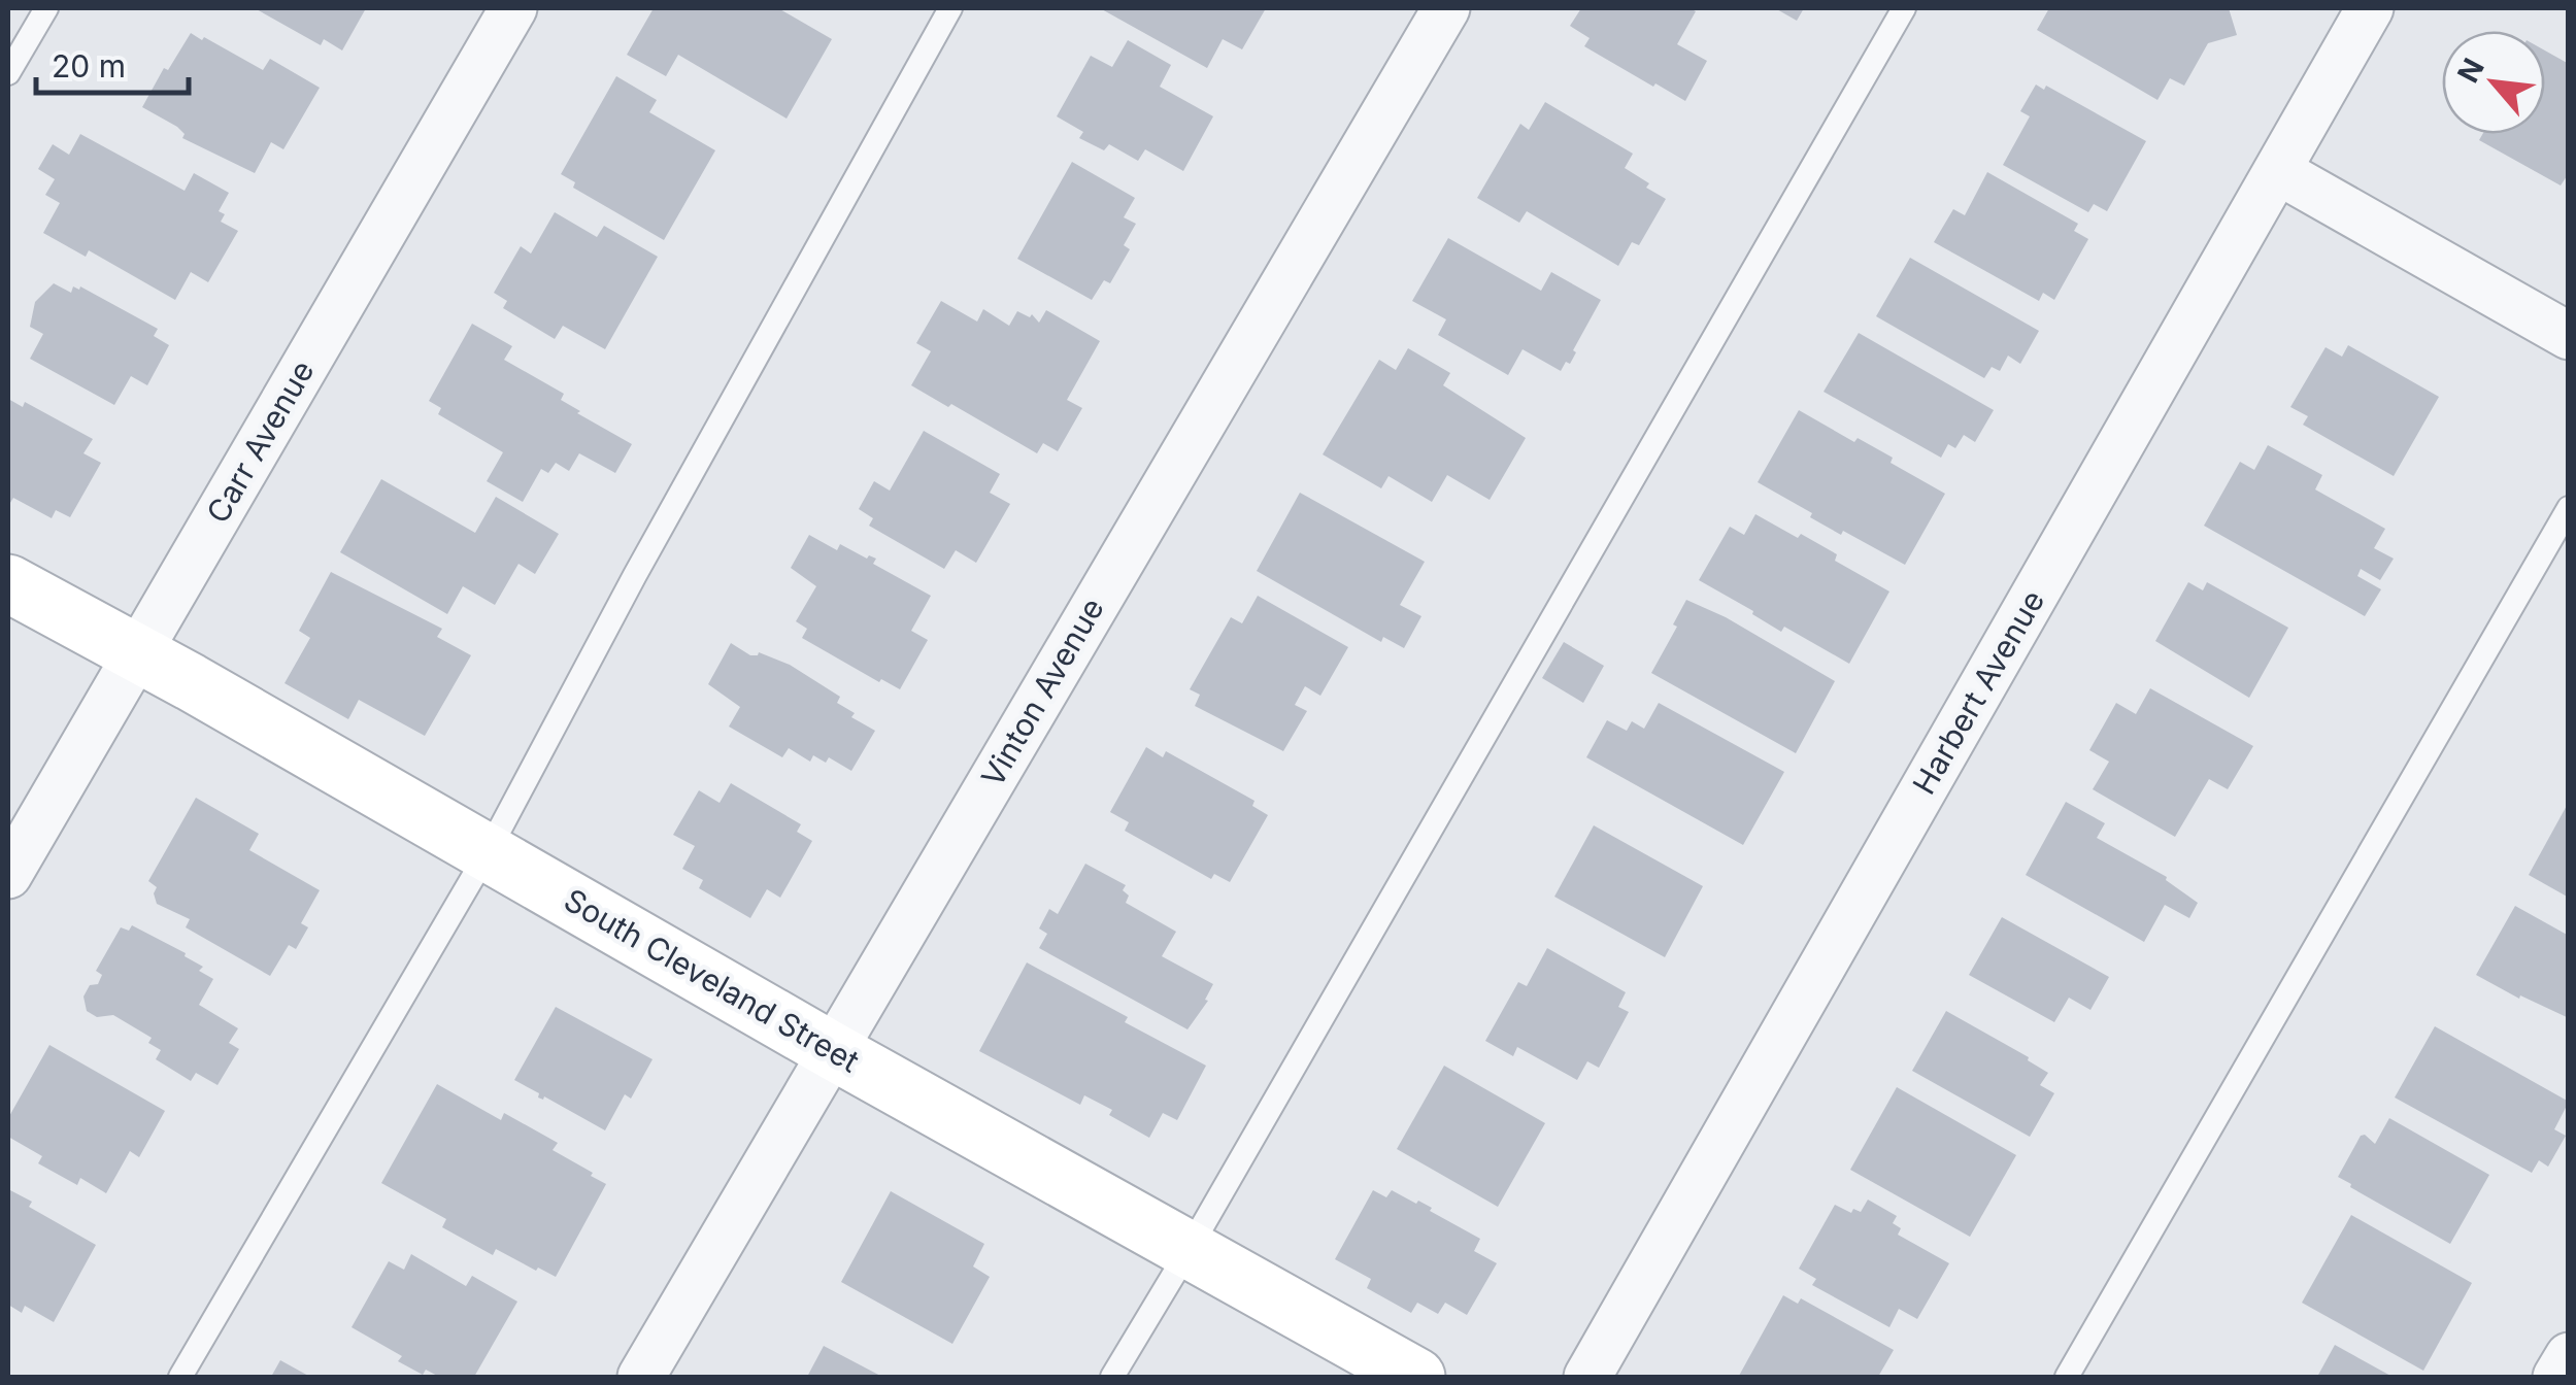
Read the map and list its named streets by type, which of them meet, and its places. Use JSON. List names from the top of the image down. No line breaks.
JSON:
{"streets":{"main road":["South Cleveland Street"],"street":["Carr Avenue","Vinton Avenue","Harbert Avenue"]},"crossings":[["Carr Avenue","South Cleveland Street"],["Vinton Avenue","South Cleveland Street"]],"scale_bar":"20 m","north":"top left"}
